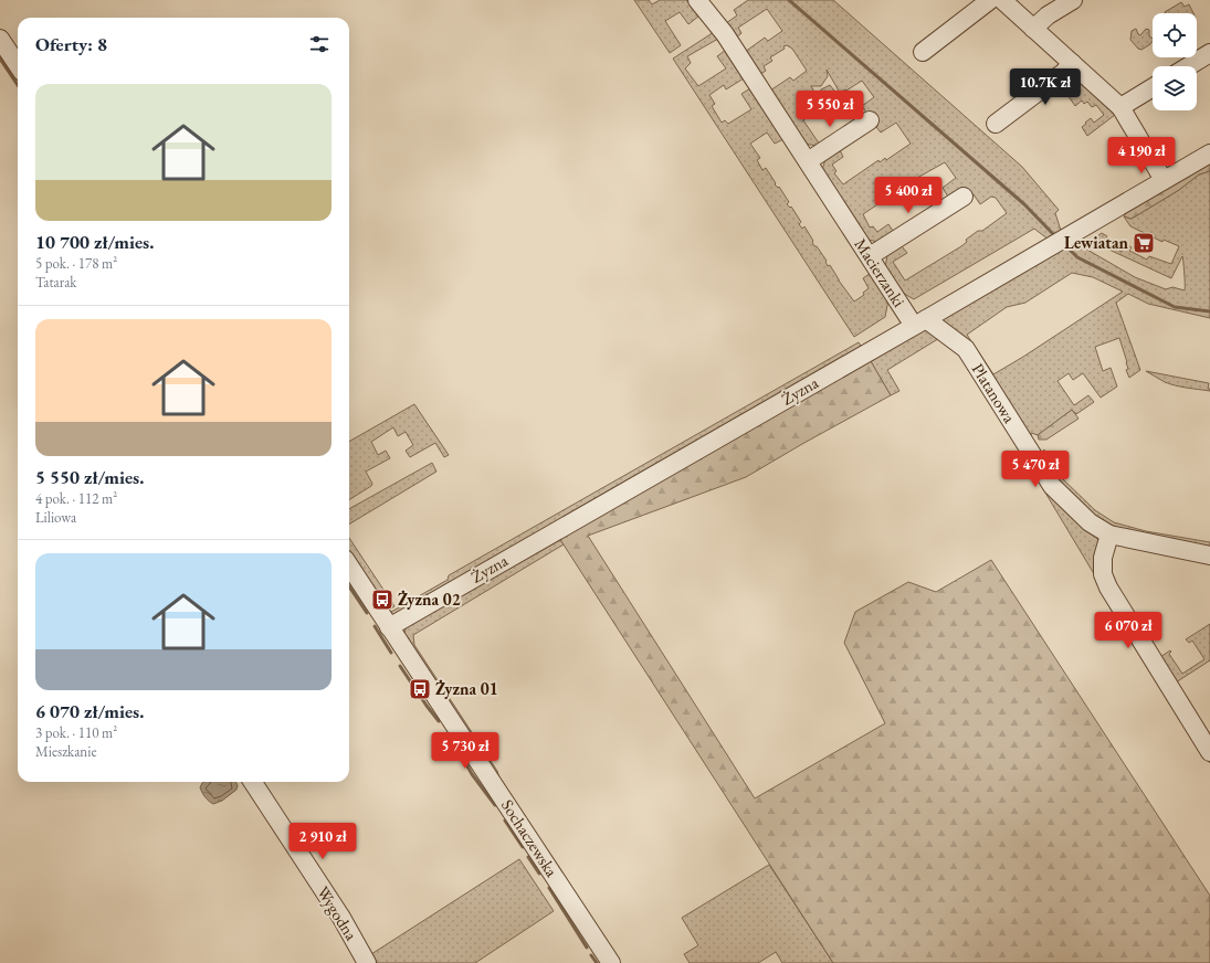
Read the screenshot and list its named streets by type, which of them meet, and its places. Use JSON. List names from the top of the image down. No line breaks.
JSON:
{"streets":{"street":["Macierzanki","Żyzna","Platanowa","Sochaczewska","Wygodna"]},"crossings":[["Macierzanki","Żyzna"],["Macierzanki","Platanowa"],["Żyzna","Platanowa"],["Żyzna","Sochaczewska"]],"places":{"supermarket":["Lewiatan"],"bus stop":["Żyzna 02","Żyzna 01"]},"page":{"heading":"Oferty: 8","price":["10.7K zł","5 550 zł","4 190 zł","5 400 zł","5 470 zł","6 070 zł","5 730 zł","2 910 zł"],"list":[{"name":"10 700 zł/mies.","note":"5 pok. · 178 m² · Tatarak"},{"name":"5 550 zł/mies.","note":"4 pok. · 112 m² · Liliowa"},{"name":"6 070 zł/mies.","note":"3 pok. · 110 m² · Mieszkanie"}]}}
